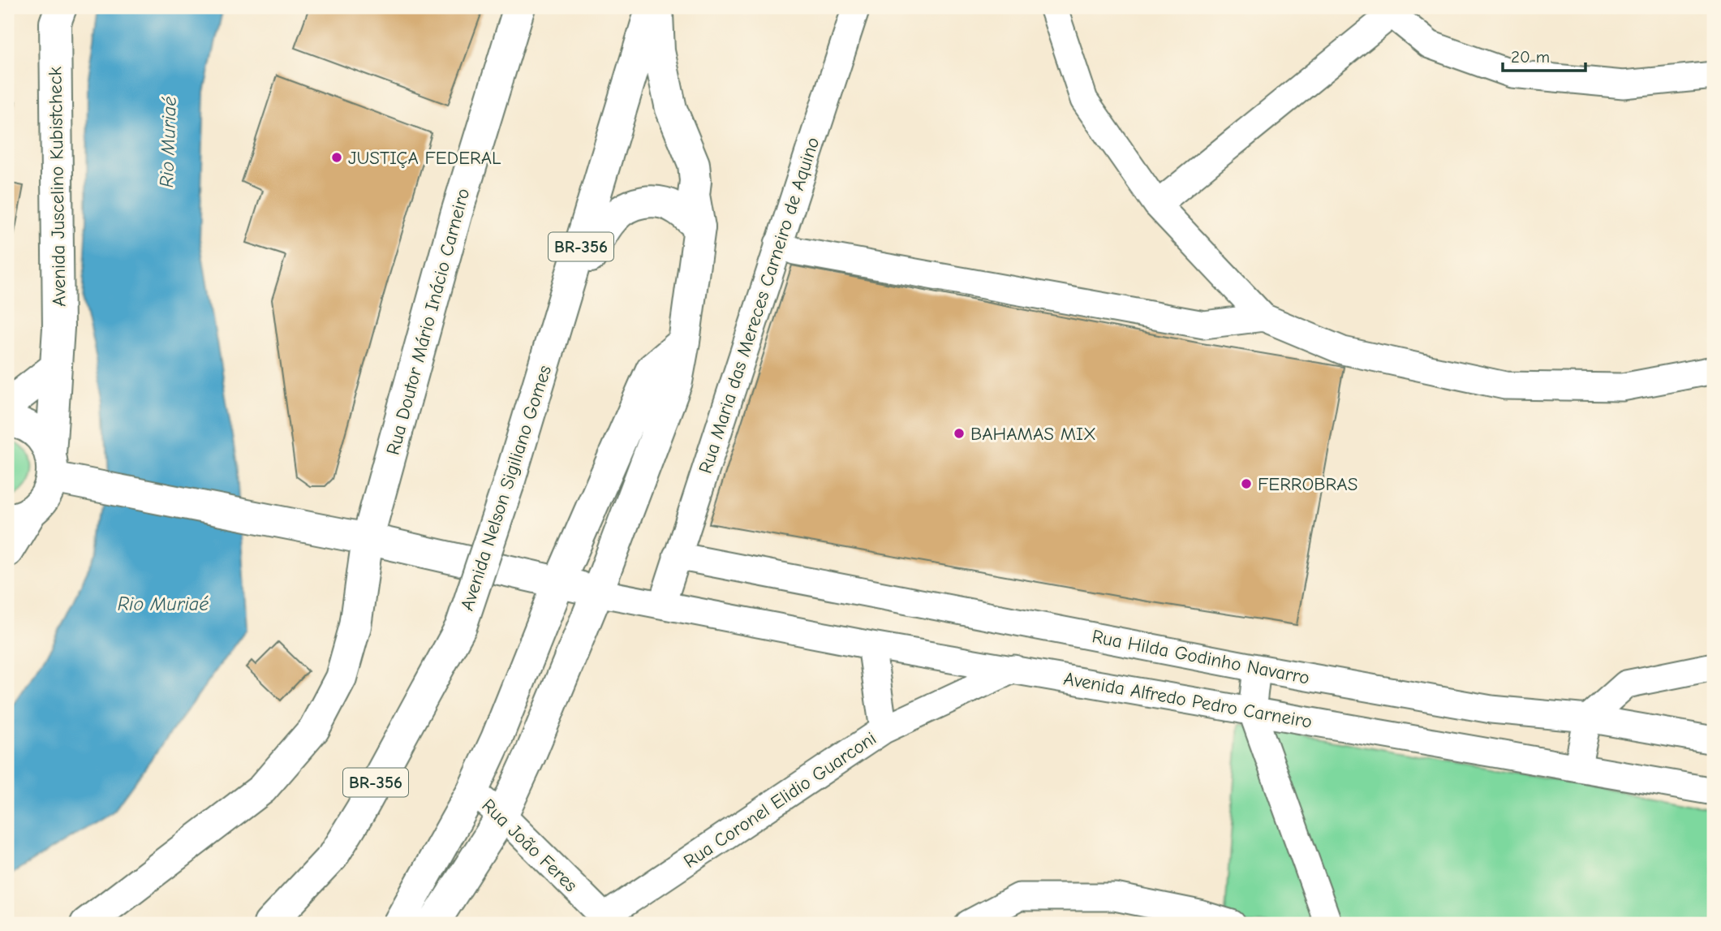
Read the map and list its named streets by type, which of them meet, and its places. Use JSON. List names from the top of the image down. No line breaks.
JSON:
{"streets":{"main road":["Avenida Juscelino Kubistcheck","BR-356","Rua Doutor Mário Inácio Carneiro","Avenida Nelson Sigiliano Gomes"],"street":["Rua Maria das Mereces Carneiro de Aquino","Rua Hilda Godinho Navarro","Avenida Alfredo Pedro Carneiro","Rua Coronel Elidio Guarconi","Rua João Feres"]},"crossings":[["Rua Maria das Mereces Carneiro de Aquino","Rua Hilda Godinho Navarro"],["Rua Maria das Mereces Carneiro de Aquino","Avenida Alfredo Pedro Carneiro"],["Avenida Alfredo Pedro Carneiro","Rua Coronel Elidio Guarconi"],["Rua Coronel Elidio Guarconi","Rua João Feres"]],"water":["Rio Muriaé"],"places":["JUSTIÇA FEDERAL","BAHAMAS MIX","FERROBRAS"],"scale_bar":"20 m"}
